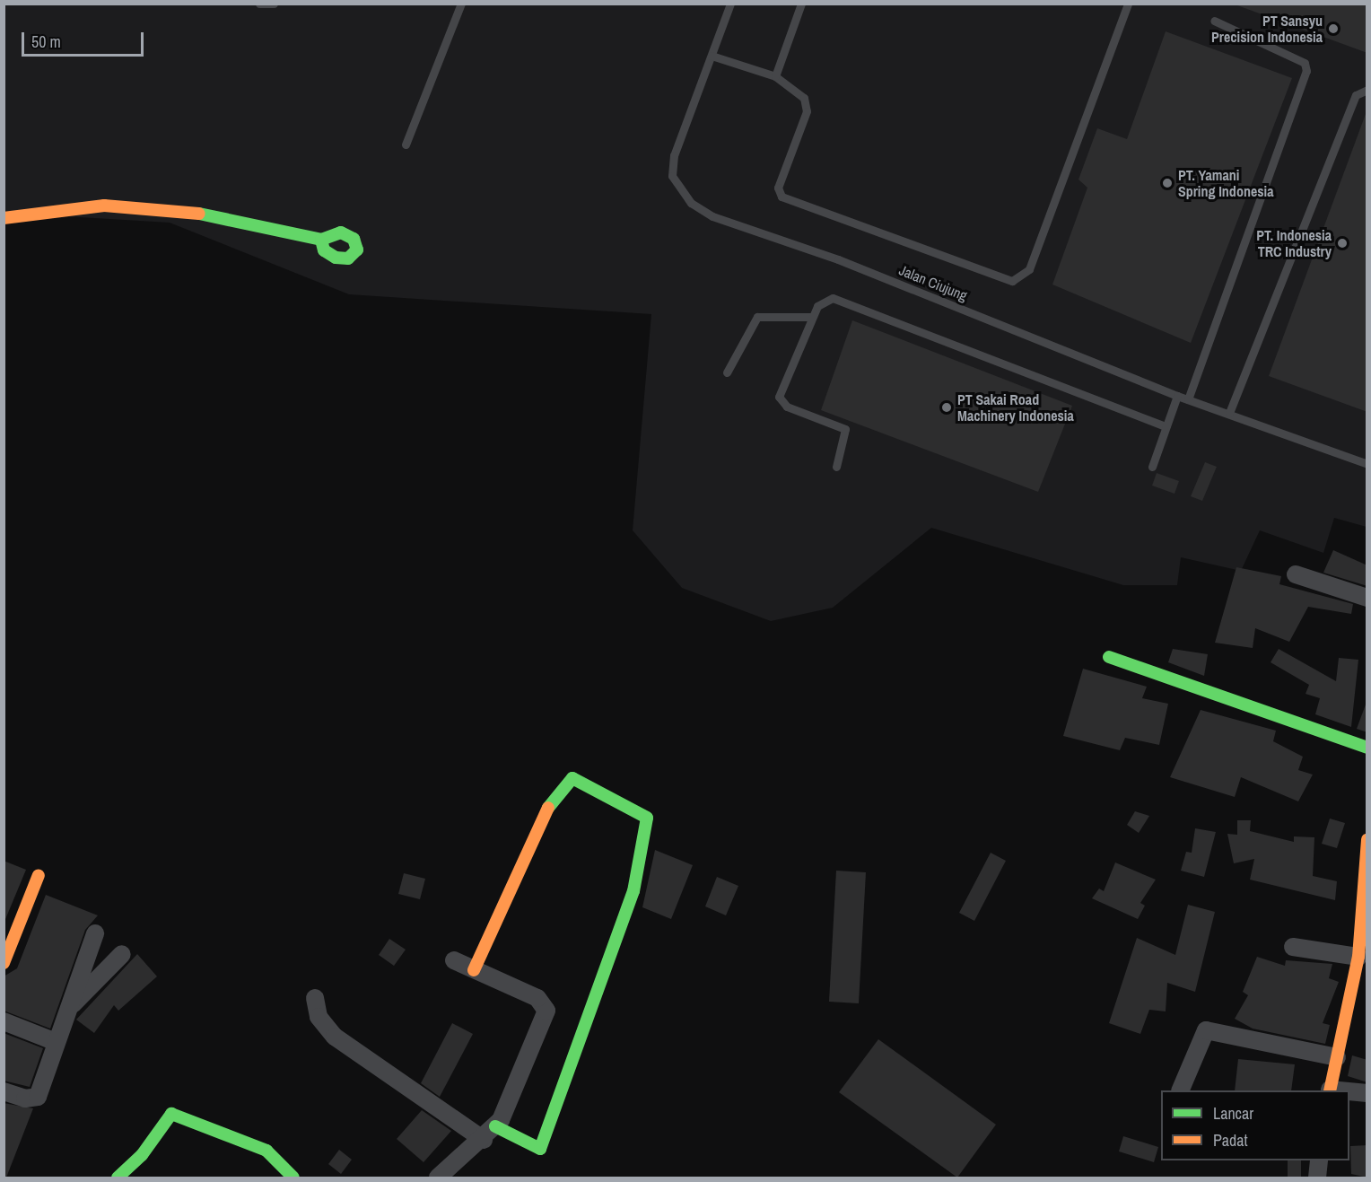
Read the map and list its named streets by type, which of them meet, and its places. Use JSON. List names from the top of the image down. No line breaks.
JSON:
{"streets":{"lane":["Jalan Ciujung"]},"places":["PT Sansyu Precision Indonesia","PT. Yamani Spring Indonesia","PT. Indonesia TRC Industry","PT Sakai Road Machinery Indonesia"],"legend":["Lancar","Padat"],"scale_bar":"50 m"}
